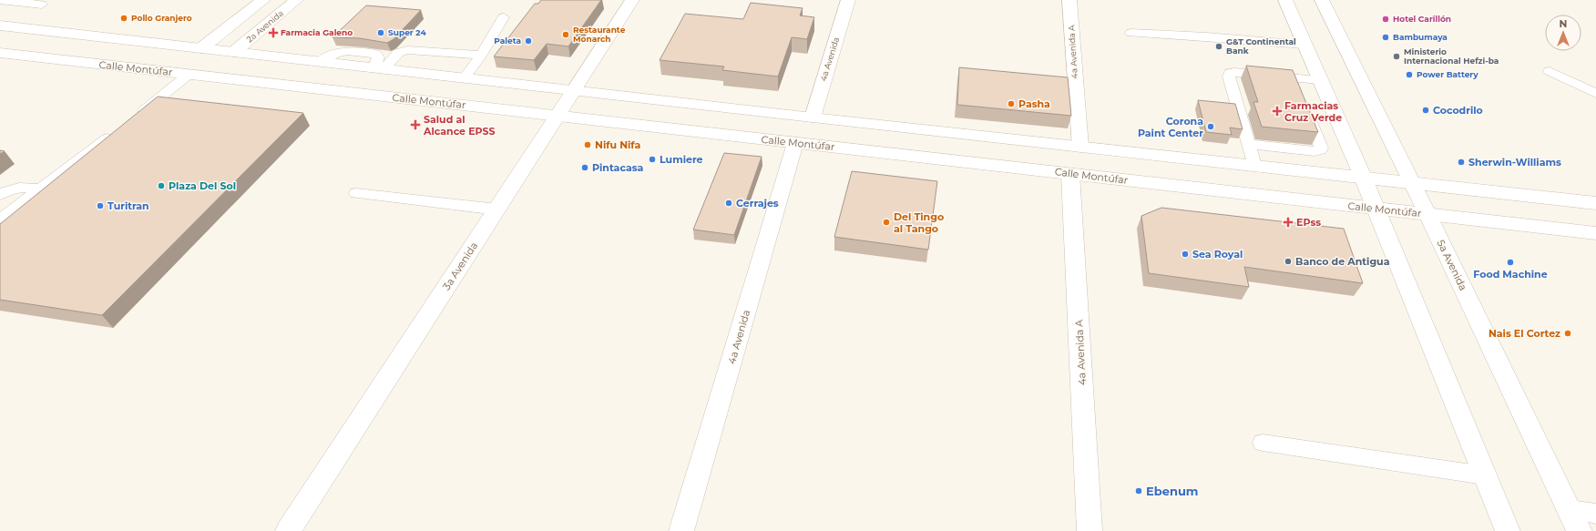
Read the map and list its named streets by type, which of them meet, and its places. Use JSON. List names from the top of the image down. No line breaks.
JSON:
{"streets":{"street":["2a Avenida","4a Avenida A","4a Avenida","Calle Montúfar","5a Avenida","3a Avenida"]},"crossings":[["4a Avenida A","Calle Montúfar"],["4a Avenida","Calle Montúfar"],["Calle Montúfar","5a Avenida"],["Calle Montúfar","3a Avenida"]],"places":{"other":["Pollo Granjero","Hotel Carillón","Super 24","Restaurante Monarch","Bambumaya","Paleta","G&T Continental Bank","Ministerio Internacional Hefzi-ba","Power Battery","Pasha","Cocodrilo","Corona Paint Center","Nifu Nifa","Lumiere","Sherwin-Williams","Pintacasa","Plaza Del Sol","Cerrajes","Turitran","Del Tingo al Tango","Sea Royal","Banco de Antigua","Food Machine","Nais El Cortez","Ebenum"],"health":["Farmacia Galeno","Farmacias Cruz Verde","Salud al Alcance EPSS","EPss"]},"north":"top"}
